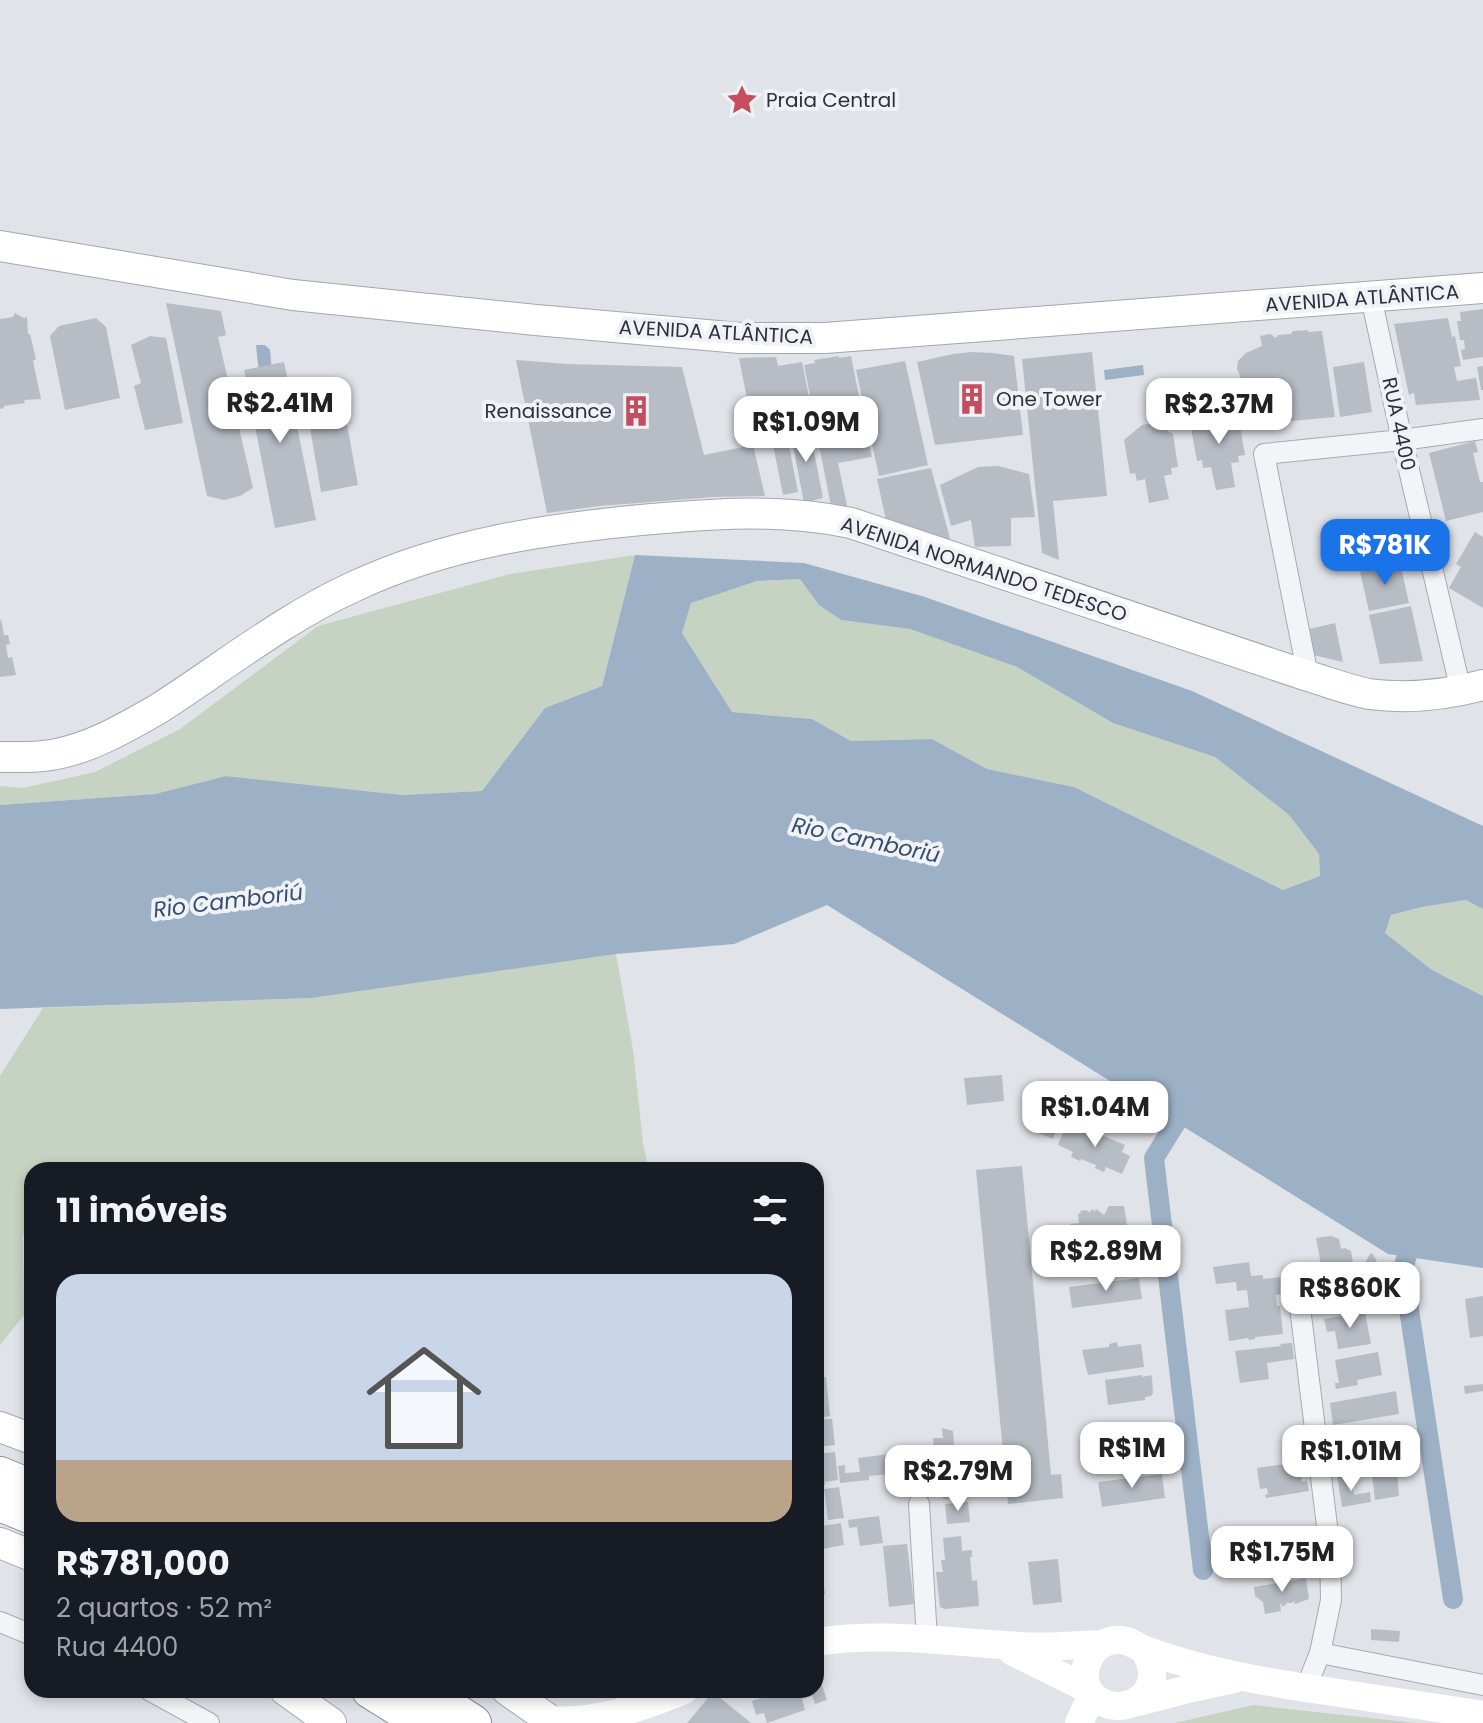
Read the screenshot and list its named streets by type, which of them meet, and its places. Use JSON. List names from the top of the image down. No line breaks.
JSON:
{"streets":{"main road":["AVENIDA ATLÂNTICA","AVENIDA NORMANDO TEDESCO"],"street":["RUA 4400"]},"crossings":[["AVENIDA ATLÂNTICA","RUA 4400"],["RUA 4400","AVENIDA NORMANDO TEDESCO"]],"water":["Rio Camboriú"],"places":{"place":["Praia Central"],"building":["One Tower","Renaissance"]},"page":{"price":["R$2.41M","R$2.37M","R$1.09M","R$781K","R$1.04M","R$2.89M","R$860K","R$1M","R$1.01M","R$2.79M","R$1.75M"],"heading":"11 imóveis","list":[{"name":"R$781,000","note":"2 quartos · 52 m² · Rua 4400"}]}}
